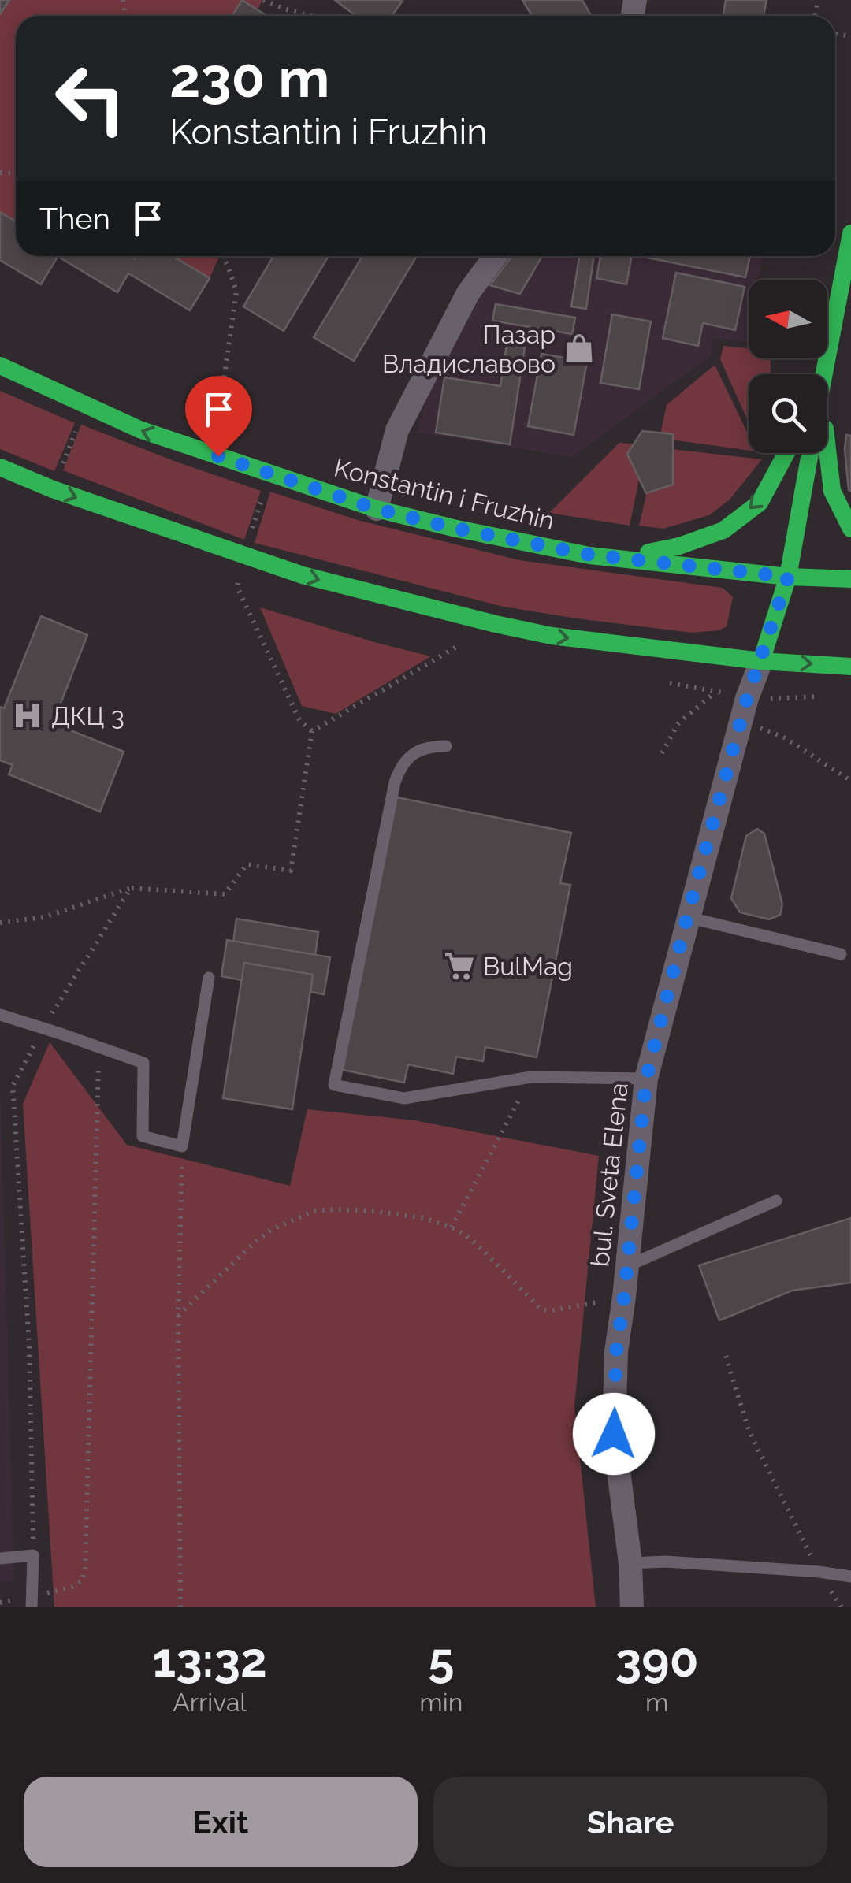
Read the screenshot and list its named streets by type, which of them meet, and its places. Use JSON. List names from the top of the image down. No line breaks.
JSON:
{"streets":{"street":["Konstantin i Fruzhin","bul. Sveta Elena"]},"crossings":[["Konstantin i Fruzhin","bul. Sveta Elena"]],"places":{"shop":["Пазар Владиславово"],"hospital":["ДКЦ 3"],"supermarket":["BulMag"]},"north":"left","page":{"turn":["230 m","Konstantin i Fruzhin"],"then":"Then","eta":["13:32","Arrival","5","min","390","m"],"buttons":["Exit","Share"]}}
